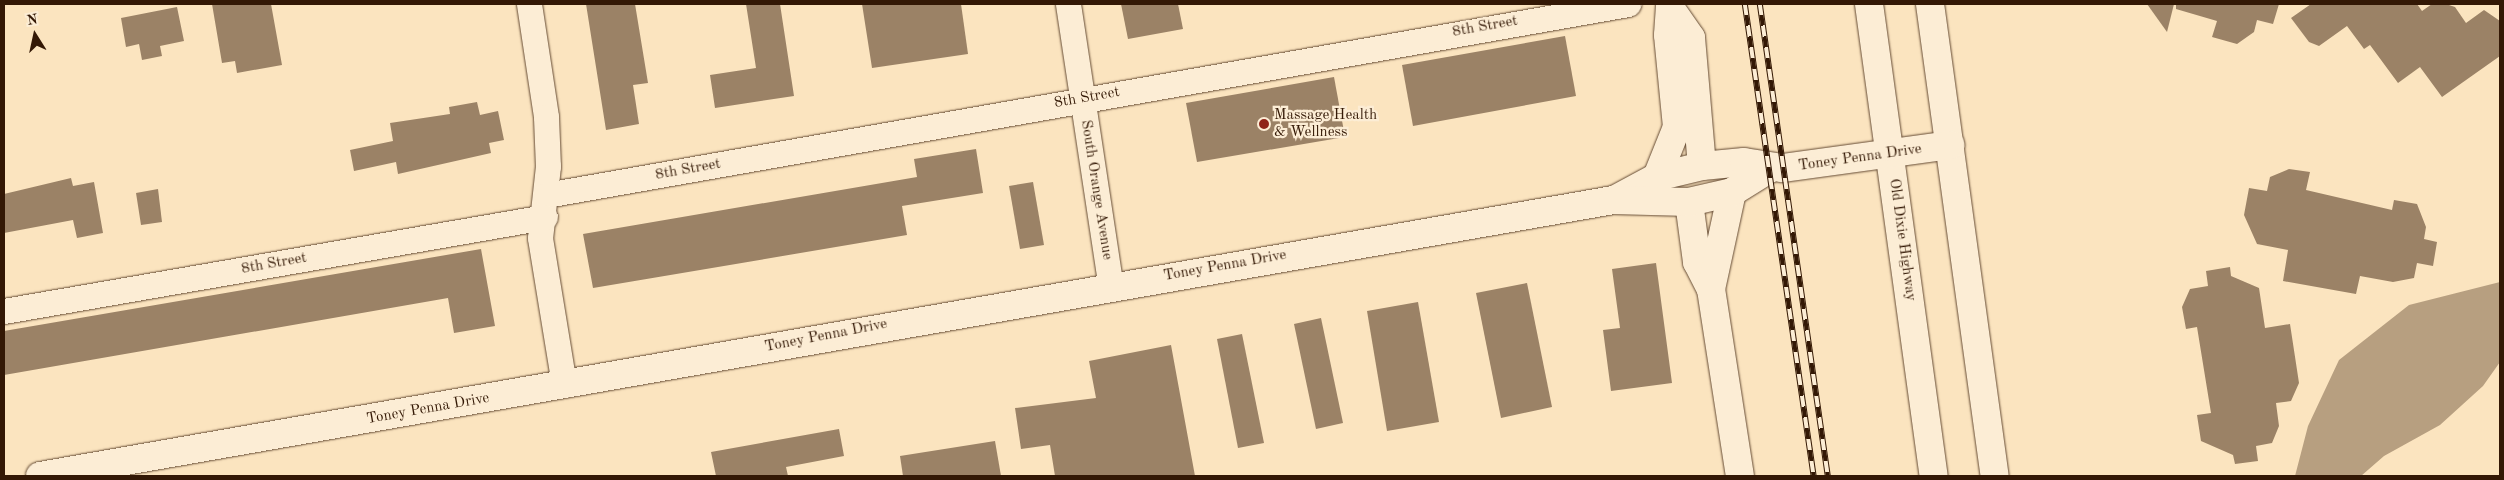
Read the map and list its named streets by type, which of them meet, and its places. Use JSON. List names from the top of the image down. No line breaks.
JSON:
{"streets":{"street":["8th Street","Toney Penna Drive","South Orange Avenue","Old Dixie Highway"]},"crossings":[["8th Street","South Orange Avenue"],["Toney Penna Drive","South Orange Avenue"],["Toney Penna Drive","Old Dixie Highway"]],"places":["Massage Health & Wellness"],"north":"top"}
